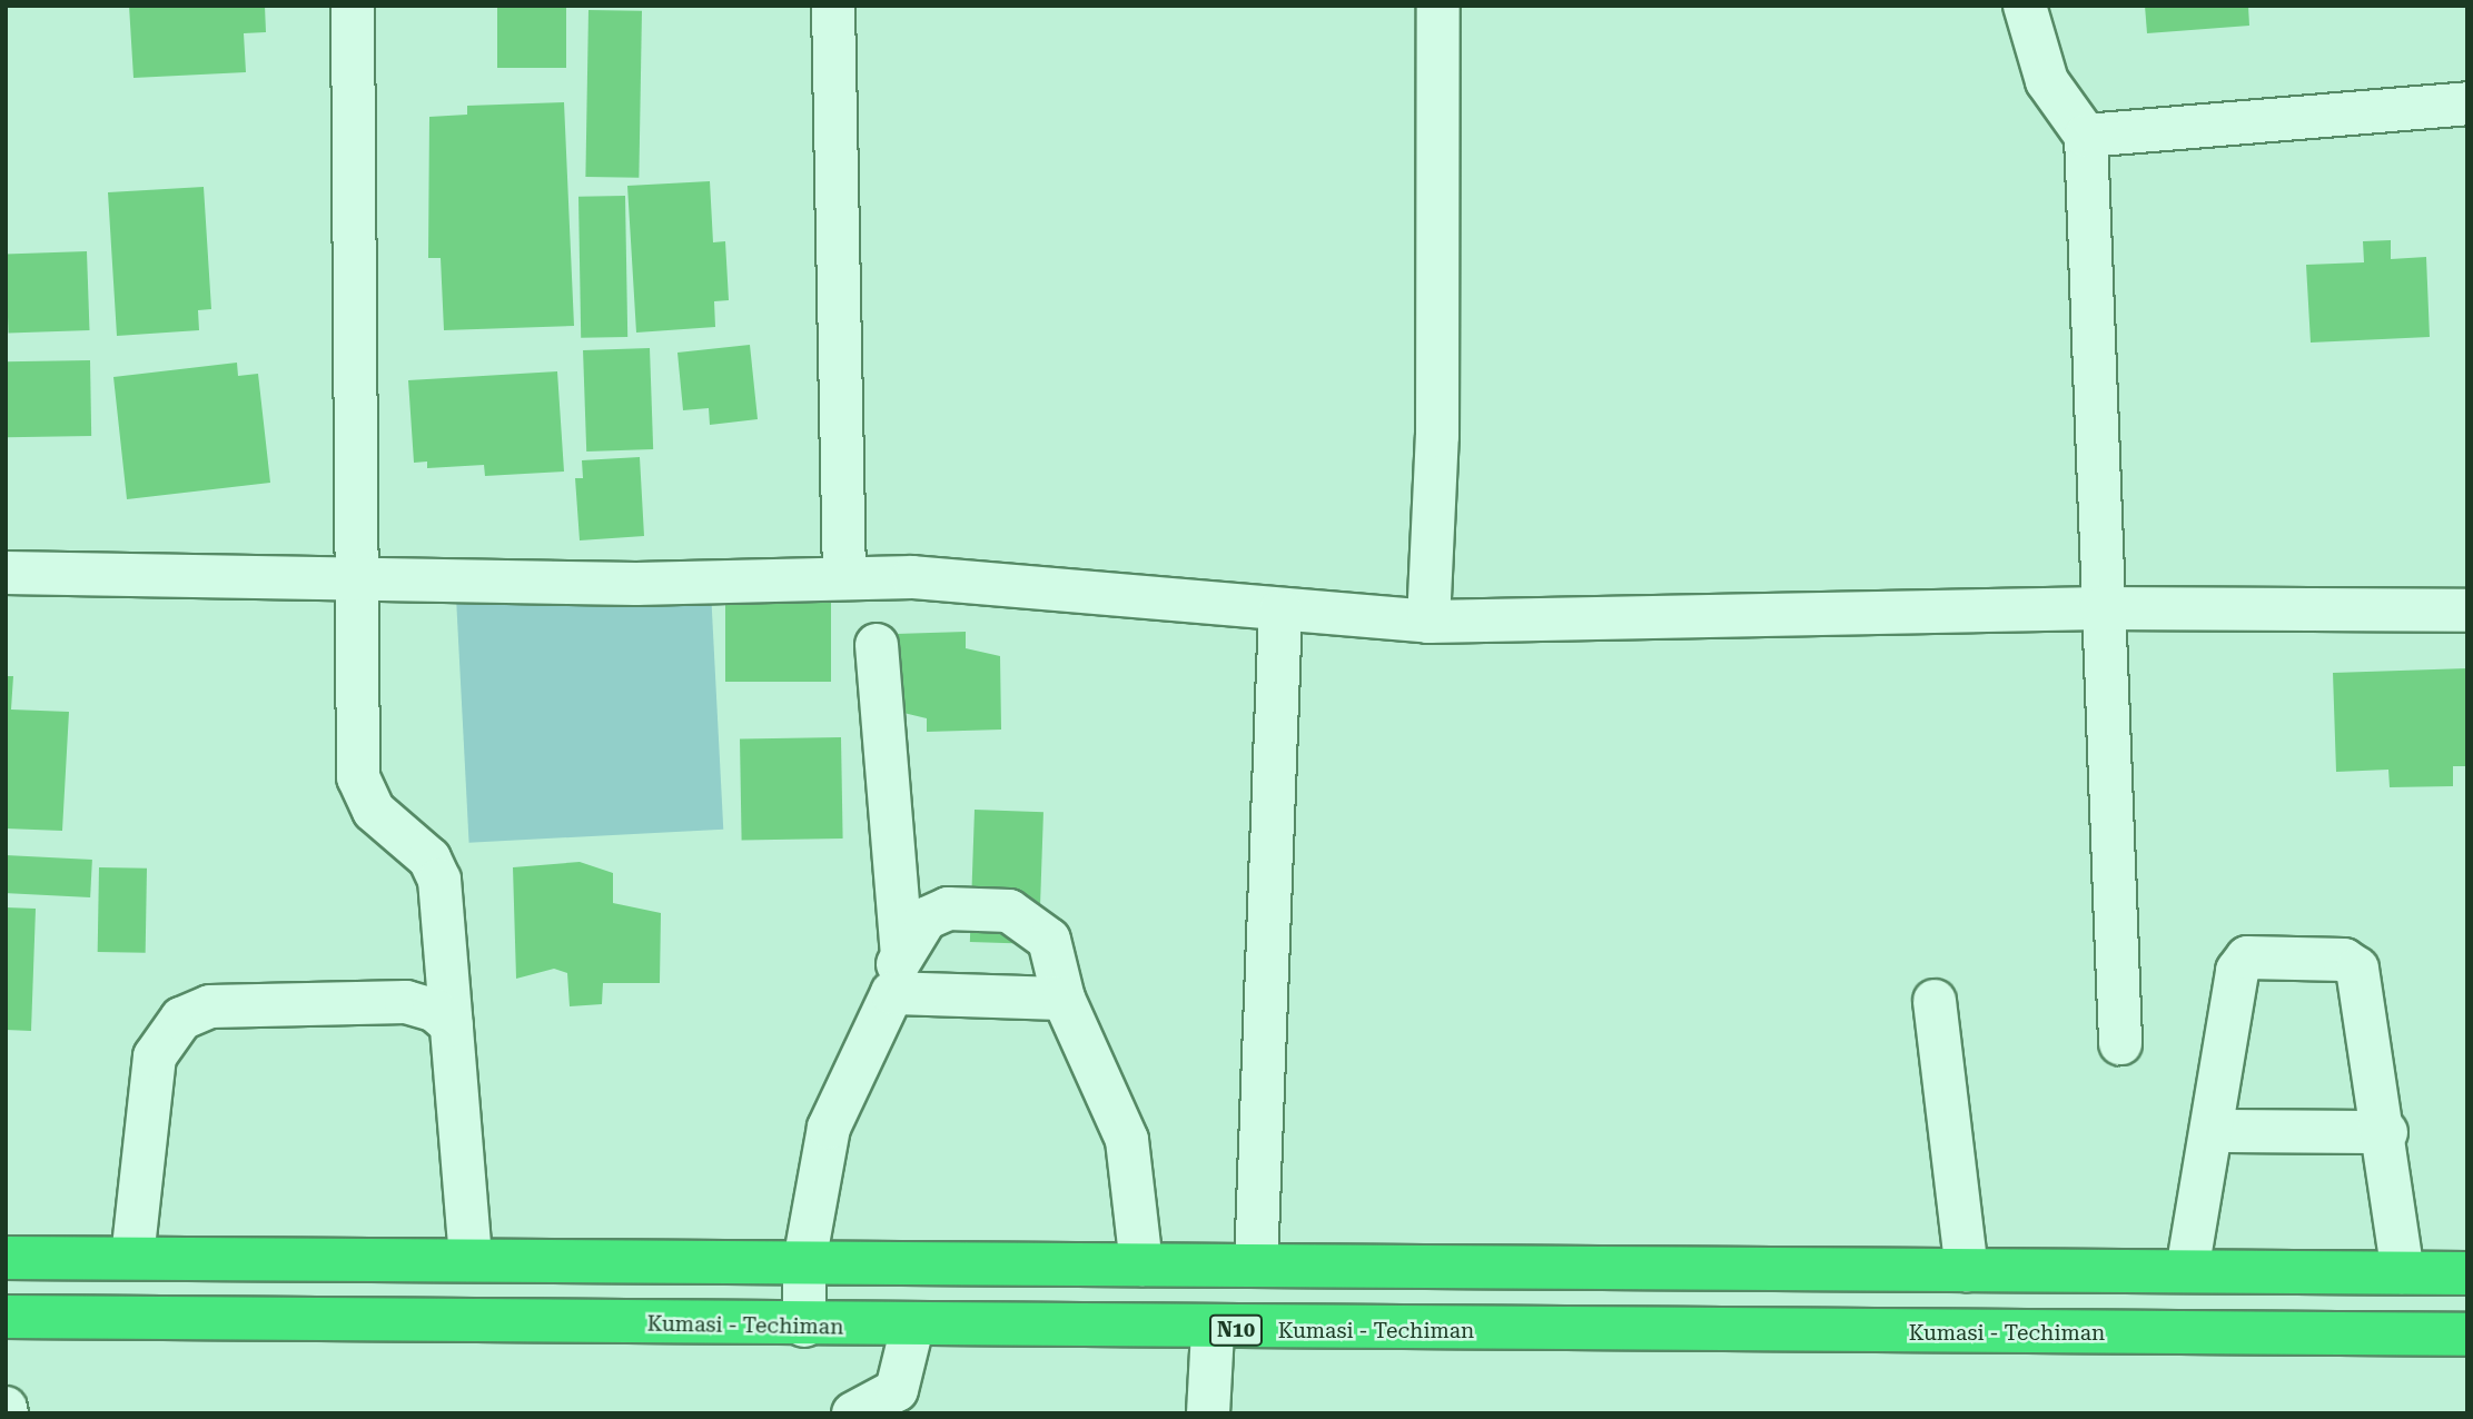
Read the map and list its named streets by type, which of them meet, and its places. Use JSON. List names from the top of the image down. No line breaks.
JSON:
{"streets":{"highway":["Kumasi - Techiman","N10"]}}
